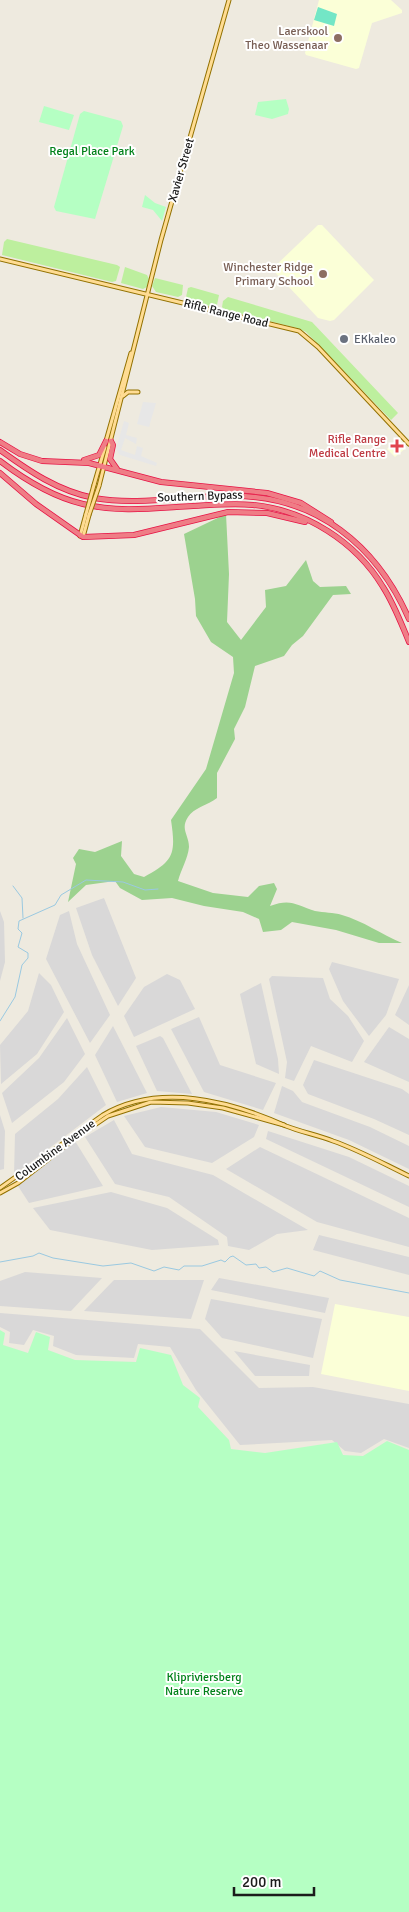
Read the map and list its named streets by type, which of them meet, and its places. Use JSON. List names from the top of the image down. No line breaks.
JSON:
{"streets":{"highway":["Southern Bypass"],"main road":["Xavier Street","Rifle Range Road","Columbine Avenue"]},"crossings":[["Xavier Street","Rifle Range Road"]],"parks":["Regal Place Park","Klipriviersberg Nature Reserve"],"places":{"other":["Laerskool Theo Wassenaar","Winchester Ridge Primary School","EKkaleo"],"health":["Rifle Range Medical Centre"]},"scale_bar":"200 m"}
